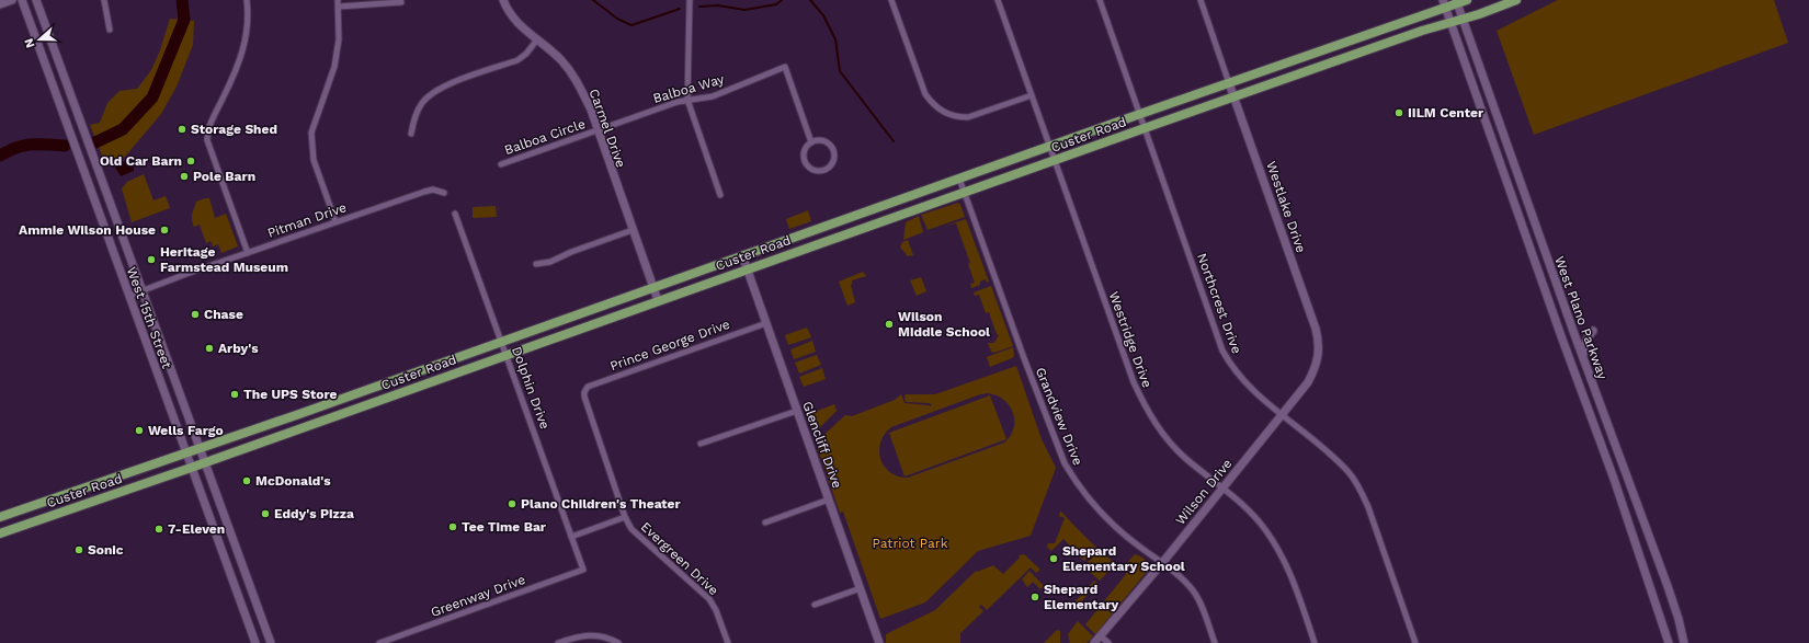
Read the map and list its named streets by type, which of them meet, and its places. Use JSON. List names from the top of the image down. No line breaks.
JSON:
{"streets":{"main road":["Carmel Drive","Custer Road","Westlake Drive","West 15th Street","West Plano Parkway","Glencliff Drive","Wilson Drive"],"street":["Balboa Way","Balboa Circle","Pitman Drive","Northcrest Drive","Westridge Drive","Prince George Drive","Dolphin Drive","Grandview Drive","Evergreen Drive","Greenway Drive"]},"crossings":[["Balboa Way","Carmel Drive"],["Balboa Way","Balboa Circle"],["Carmel Drive","Custer Road"],["Carmel Drive","Balboa Circle"],["Custer Road","Westlake Drive"],["Custer Road","Northcrest Drive"],["Custer Road","West 15th Street"],["Custer Road","West Plano Parkway"],["Custer Road","Westridge Drive"],["Custer Road","Dolphin Drive"],["Custer Road","Grandview Drive"],["Custer Road","Glencliff Drive"],["Westlake Drive","Northcrest Drive"],["Westlake Drive","Wilson Drive"],["Pitman Drive","West 15th Street"],["Northcrest Drive","Wilson Drive"],["Westridge Drive","Wilson Drive"],["Prince George Drive","Glencliff Drive"],["Prince George Drive","Evergreen Drive"],["Dolphin Drive","Greenway Drive"],["Grandview Drive","Wilson Drive"]],"parks":["Patriot Park"],"places":["IILM Center","Storage Shed","Old Car Barn","Pole Barn","Ammie Wilson House","Heritage Farmstead Museum","Chase","Wilson Middle School","Arby's","The UPS Store","Wells Fargo","McDonald's","Plano Children's Theater","Eddy's Pizza","Tee Time Bar","7-Eleven","Sonic","Shepard Elementary School","Shepard Elementary"],"north":"left"}
